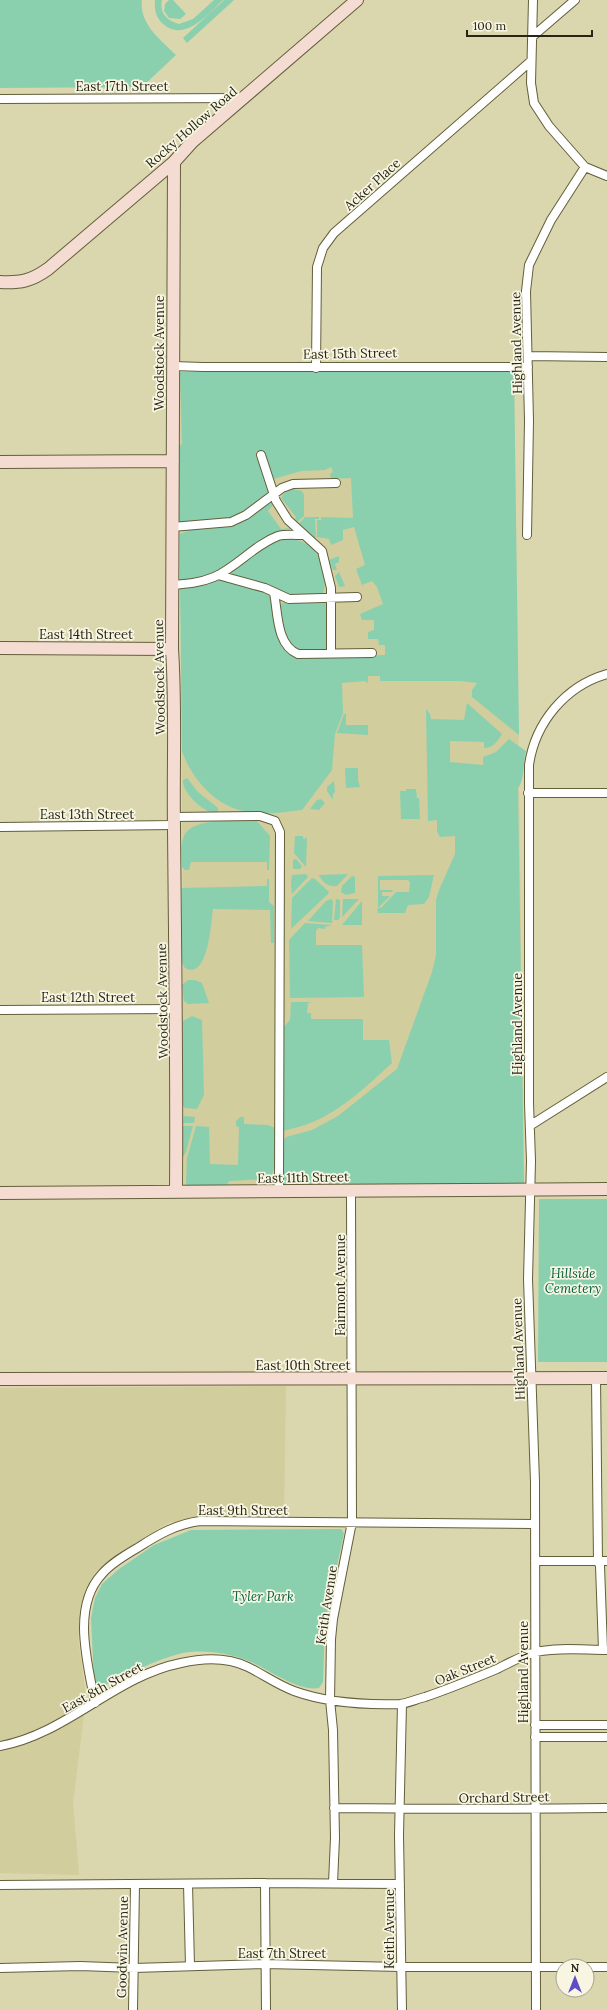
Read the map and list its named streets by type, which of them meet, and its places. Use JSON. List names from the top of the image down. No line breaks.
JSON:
{"streets":{"street":["East 17th Street","Rocky Hollow Road","Acker Place","Highland Avenue","Woodstock Avenue","East 15th Street","East 14th Street","East 13th Street","East 12th Street","East 11th Street","Fairmont Avenue","East 10th Street","East 9th Street","Keith Avenue","Oak Street","East 8th Street","Orchard Street","Goodwin Avenue","East 7th Street"]},"crossings":[["East 17th Street","Rocky Hollow Road"],["Rocky Hollow Road","Woodstock Avenue"],["Acker Place","East 15th Street"],["Highland Avenue","East 15th Street"],["Highland Avenue","East 11th Street"],["Highland Avenue","East 10th Street"],["Highland Avenue","East 9th Street"],["Highland Avenue","Oak Street"],["Highland Avenue","Orchard Street"],["Highland Avenue","East 7th Street"],["Woodstock Avenue","East 15th Street"],["Woodstock Avenue","East 14th Street"],["Woodstock Avenue","East 13th Street"],["Woodstock Avenue","East 12th Street"],["Woodstock Avenue","East 11th Street"],["East 13th Street","East 11th Street"],["East 11th Street","Fairmont Avenue"],["Fairmont Avenue","East 10th Street"],["Fairmont Avenue","Keith Avenue"],["East 10th Street","Keith Avenue"],["East 9th Street","Keith Avenue"],["East 9th Street","East 8th Street"],["Keith Avenue","Oak Street"],["Keith Avenue","East 8th Street"],["Keith Avenue","Orchard Street"],["Keith Avenue","East 7th Street"],["Oak Street","East 8th Street"],["Goodwin Avenue","East 7th Street"]],"parks":["Hillside Cemetery","Tyler Park"],"scale_bar":"100 m","north":"top"}
